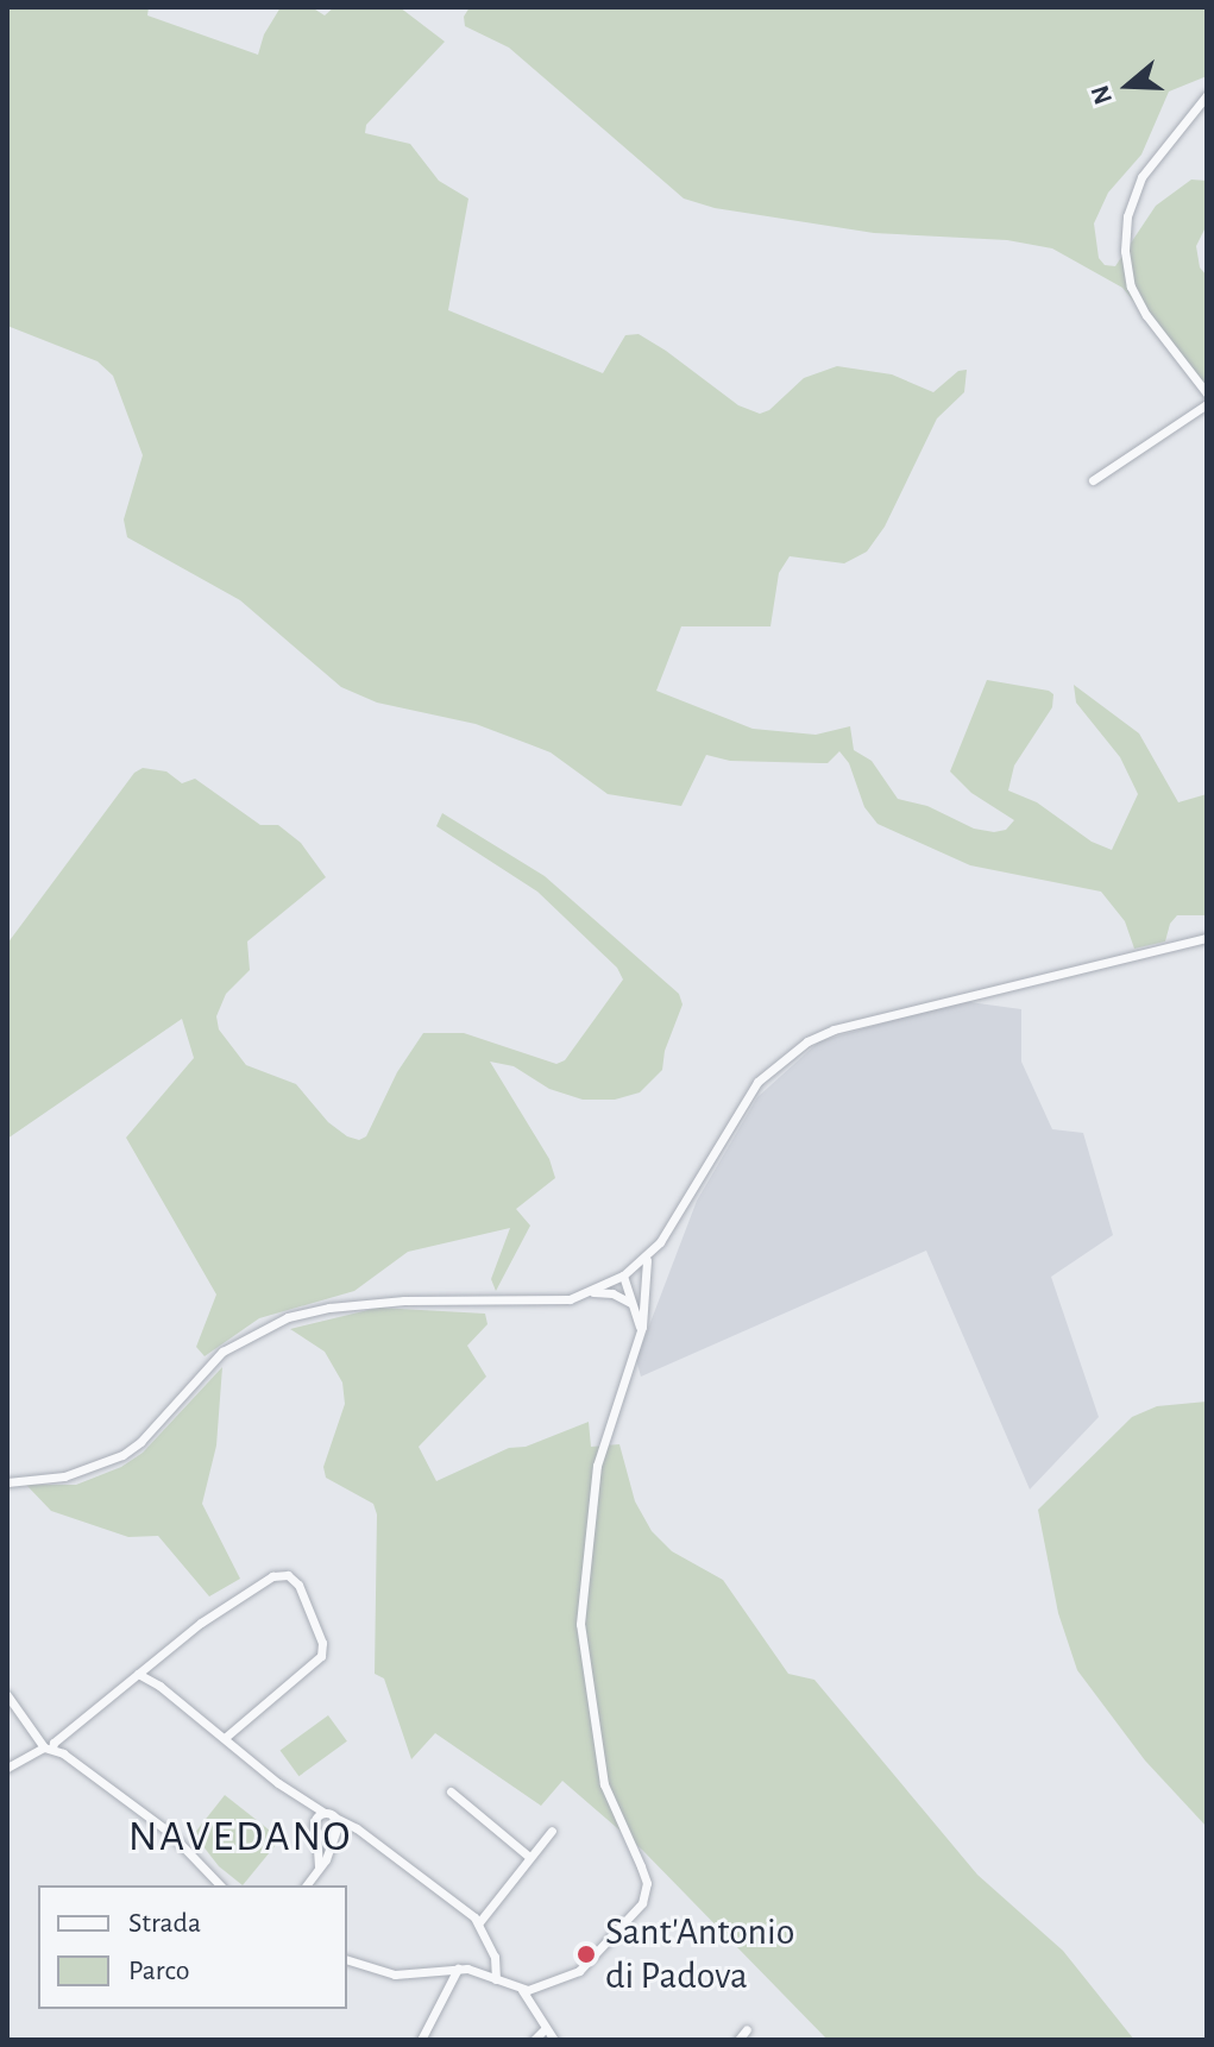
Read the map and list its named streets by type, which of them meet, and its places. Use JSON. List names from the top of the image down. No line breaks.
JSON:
{"districts":["NAVEDANO"],"places":["Sant'Antonio di Padova"],"legend":["Strada","Parco"],"north":"left"}
